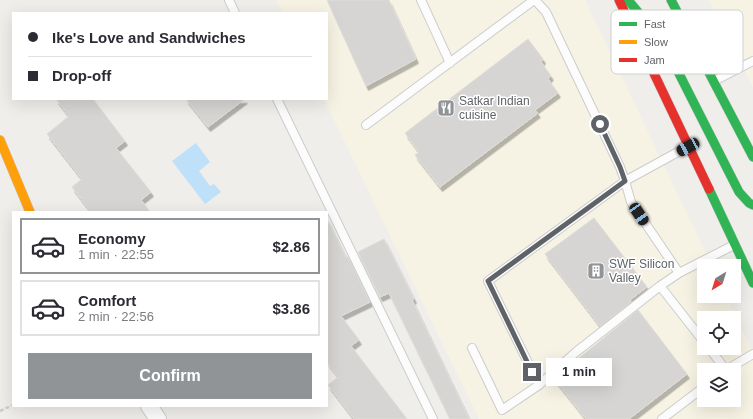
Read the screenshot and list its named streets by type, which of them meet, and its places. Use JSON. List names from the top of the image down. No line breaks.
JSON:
{"places":{"restaurant":["Satkar Indian cuisine"],"building":["SWF Silicon Valley"]},"legend":["Fast","Slow","Jam"],"north":"bottom left","page":{"banner":["Ike's Love and Sandwiches","Drop-off"],"list":[{"name":"Economy","note":"1 min · 22:55","value":"$2.86"},{"name":"Comfort","note":"2 min · 22:56","value":"$3.86"}],"buttons":"Confirm","bubble":"1 min"}}
